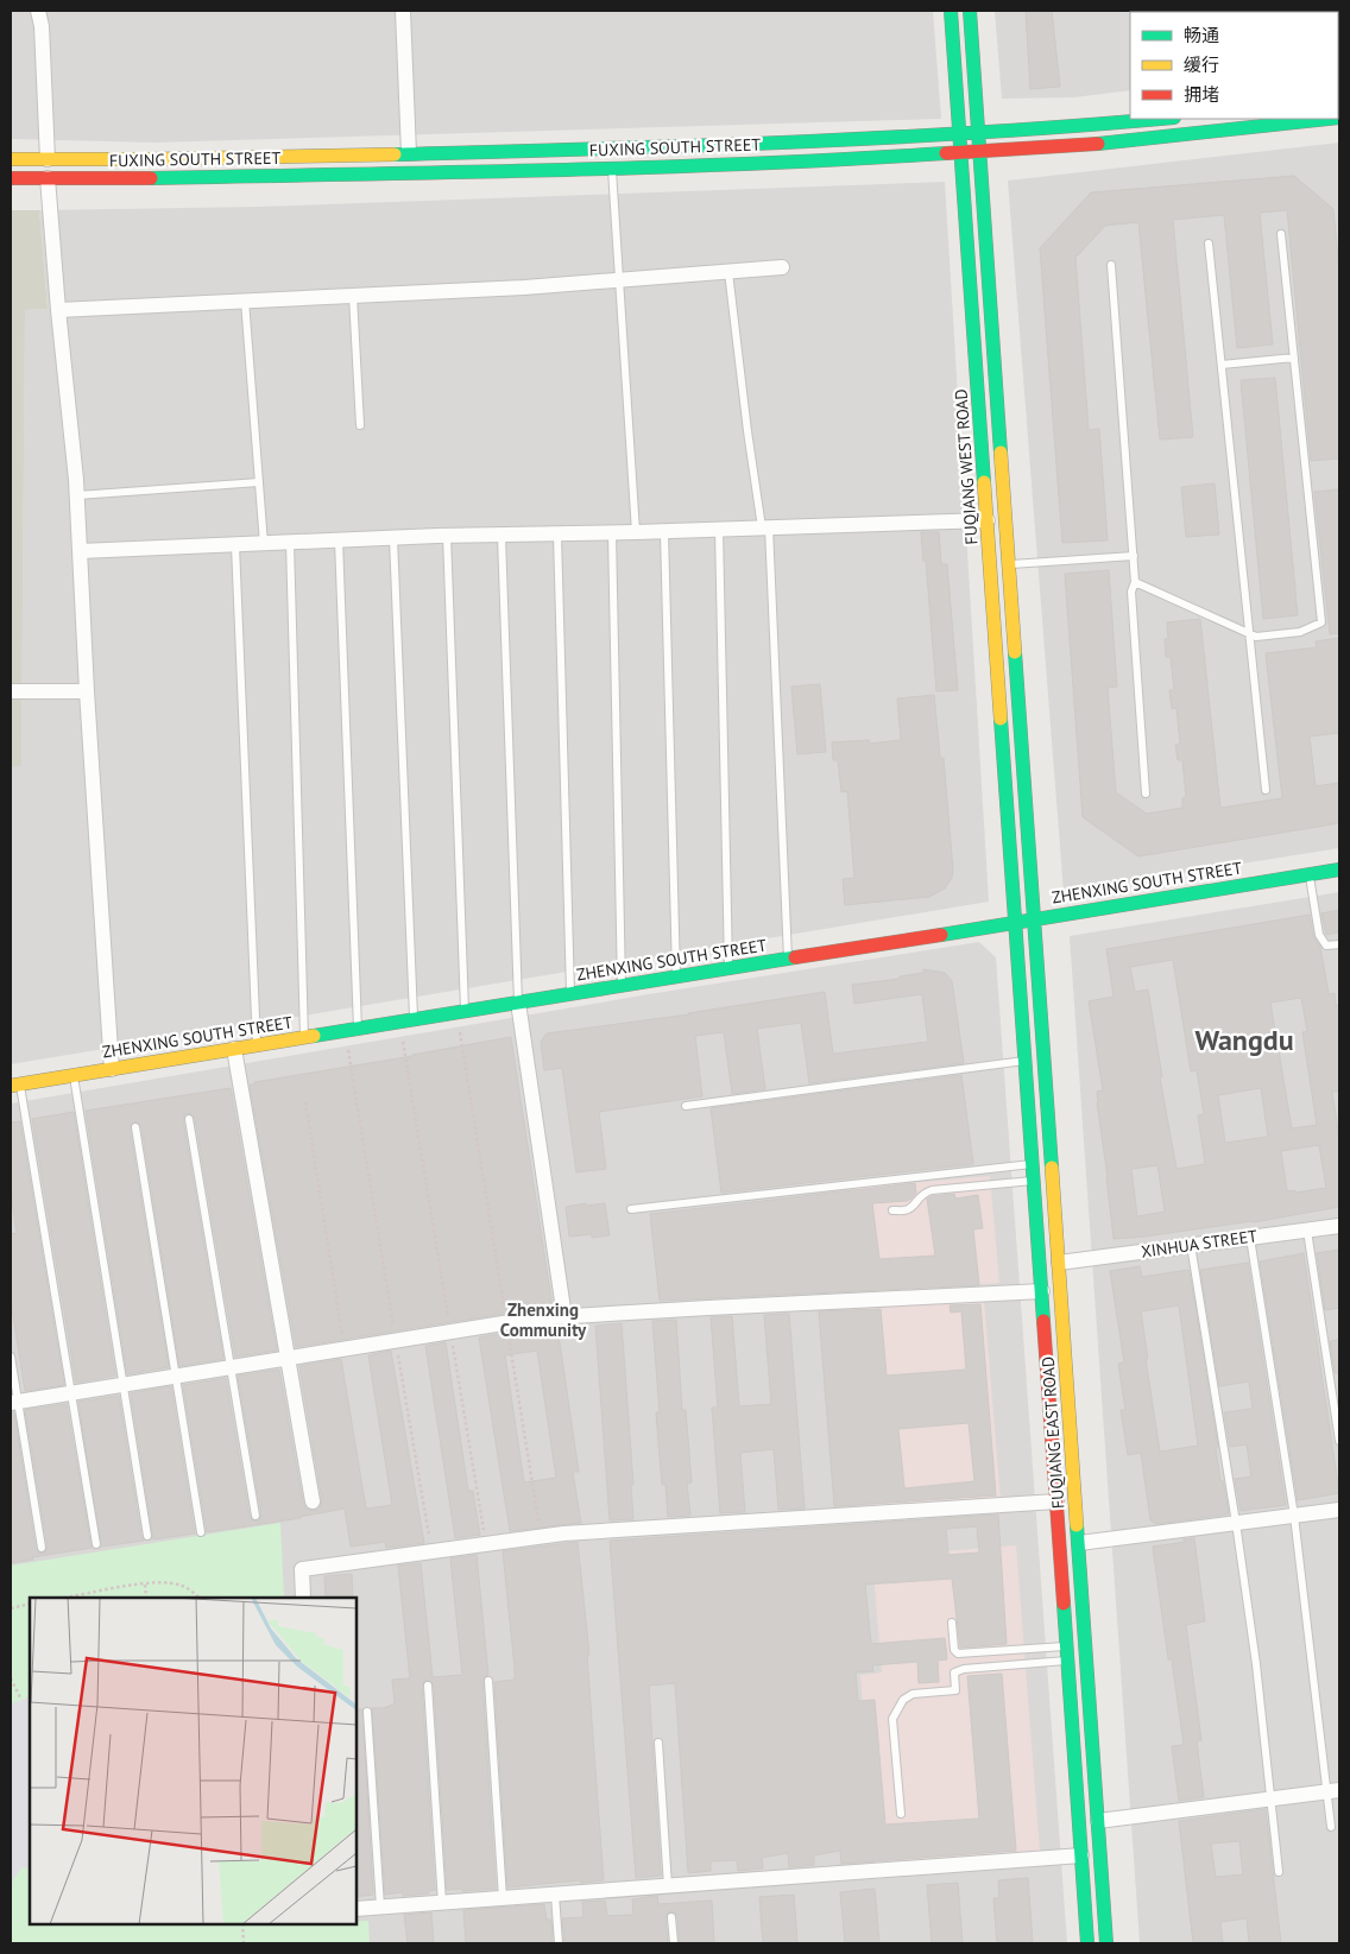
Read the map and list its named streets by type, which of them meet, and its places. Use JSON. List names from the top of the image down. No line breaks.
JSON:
{"streets":{"main road":["FUXING SOUTH STREET","FUQIANG WEST ROAD","ZHENXING SOUTH STREET","FUQIANG EAST ROAD"],"street":["XINHUA STREET"]},"crossings":[["FUXING SOUTH STREET","FUQIANG WEST ROAD"],["FUQIANG WEST ROAD","ZHENXING SOUTH STREET"],["FUQIANG WEST ROAD","FUQIANG EAST ROAD"],["ZHENXING SOUTH STREET","FUQIANG EAST ROAD"],["XINHUA STREET","FUQIANG EAST ROAD"]],"districts":["Wangdu","Zhenxing Community"],"legend":["畅通","缓行","拥堵"]}
